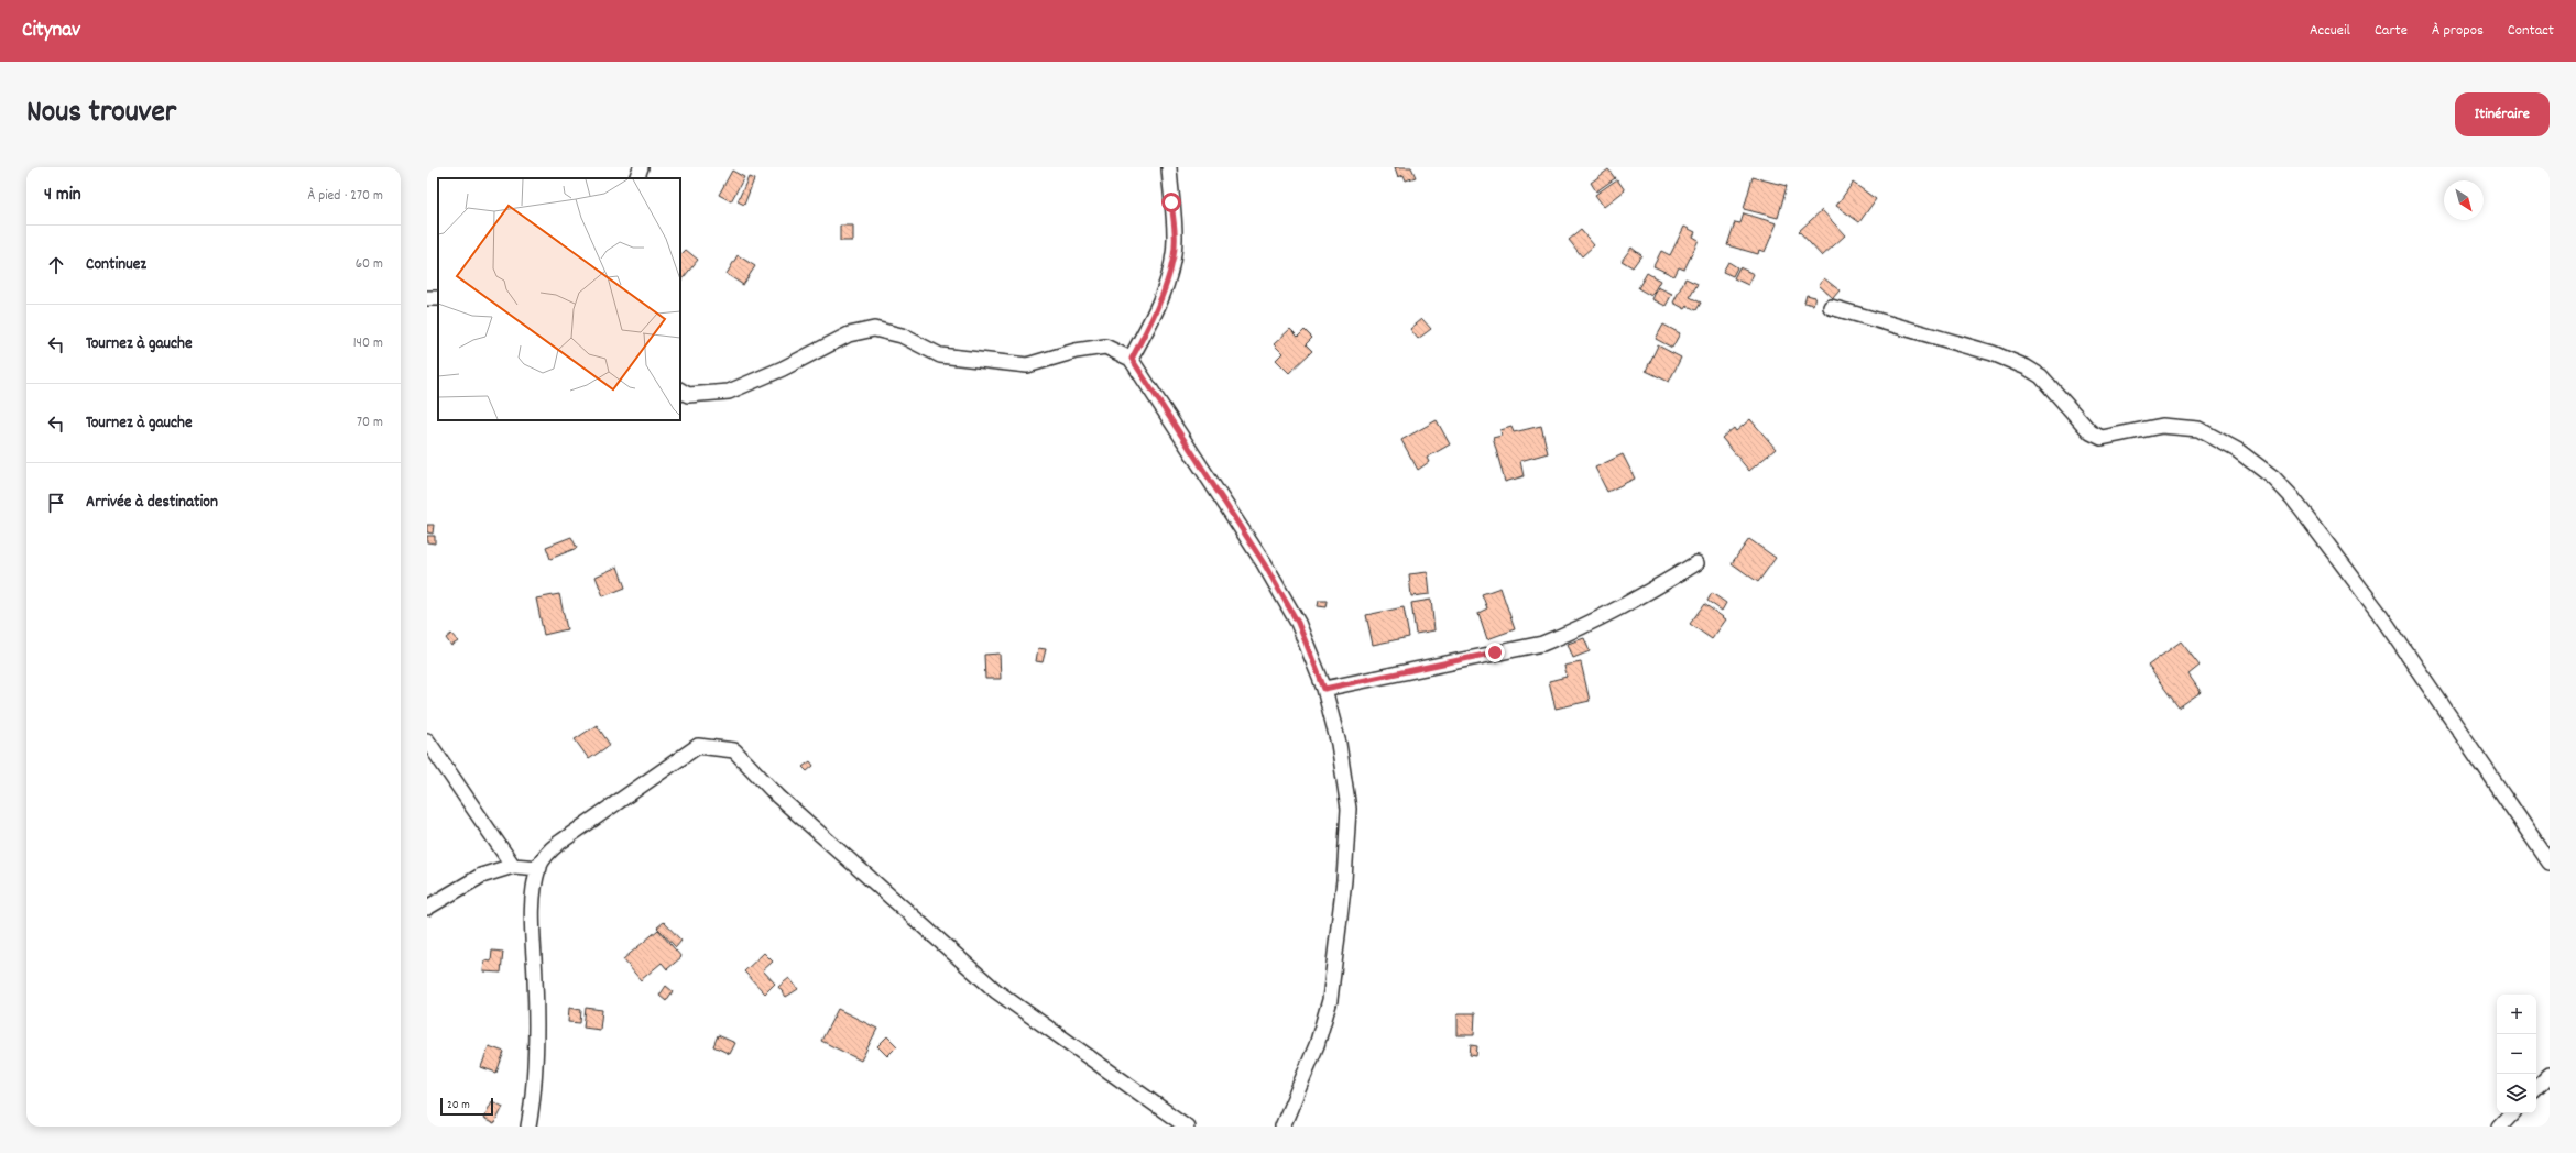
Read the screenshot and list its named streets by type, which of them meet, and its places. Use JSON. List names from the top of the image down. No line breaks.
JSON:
{"scale_bar":"20 m","north":"bottom right","page":{"header":"Citynav","nav":["Accueil","Carte","À propos","Contact"],"title":"Nous trouver","buttons":"Itinéraire","heading":["4 min","À pied · 270 m"],"list":[["Continuez","60 m"],["Tournez à gauche","140 m"],["Tournez à gauche","70 m"],"Arrivée à destination"],"map_buttons":["+","−"],"scale":"20 m"}}
